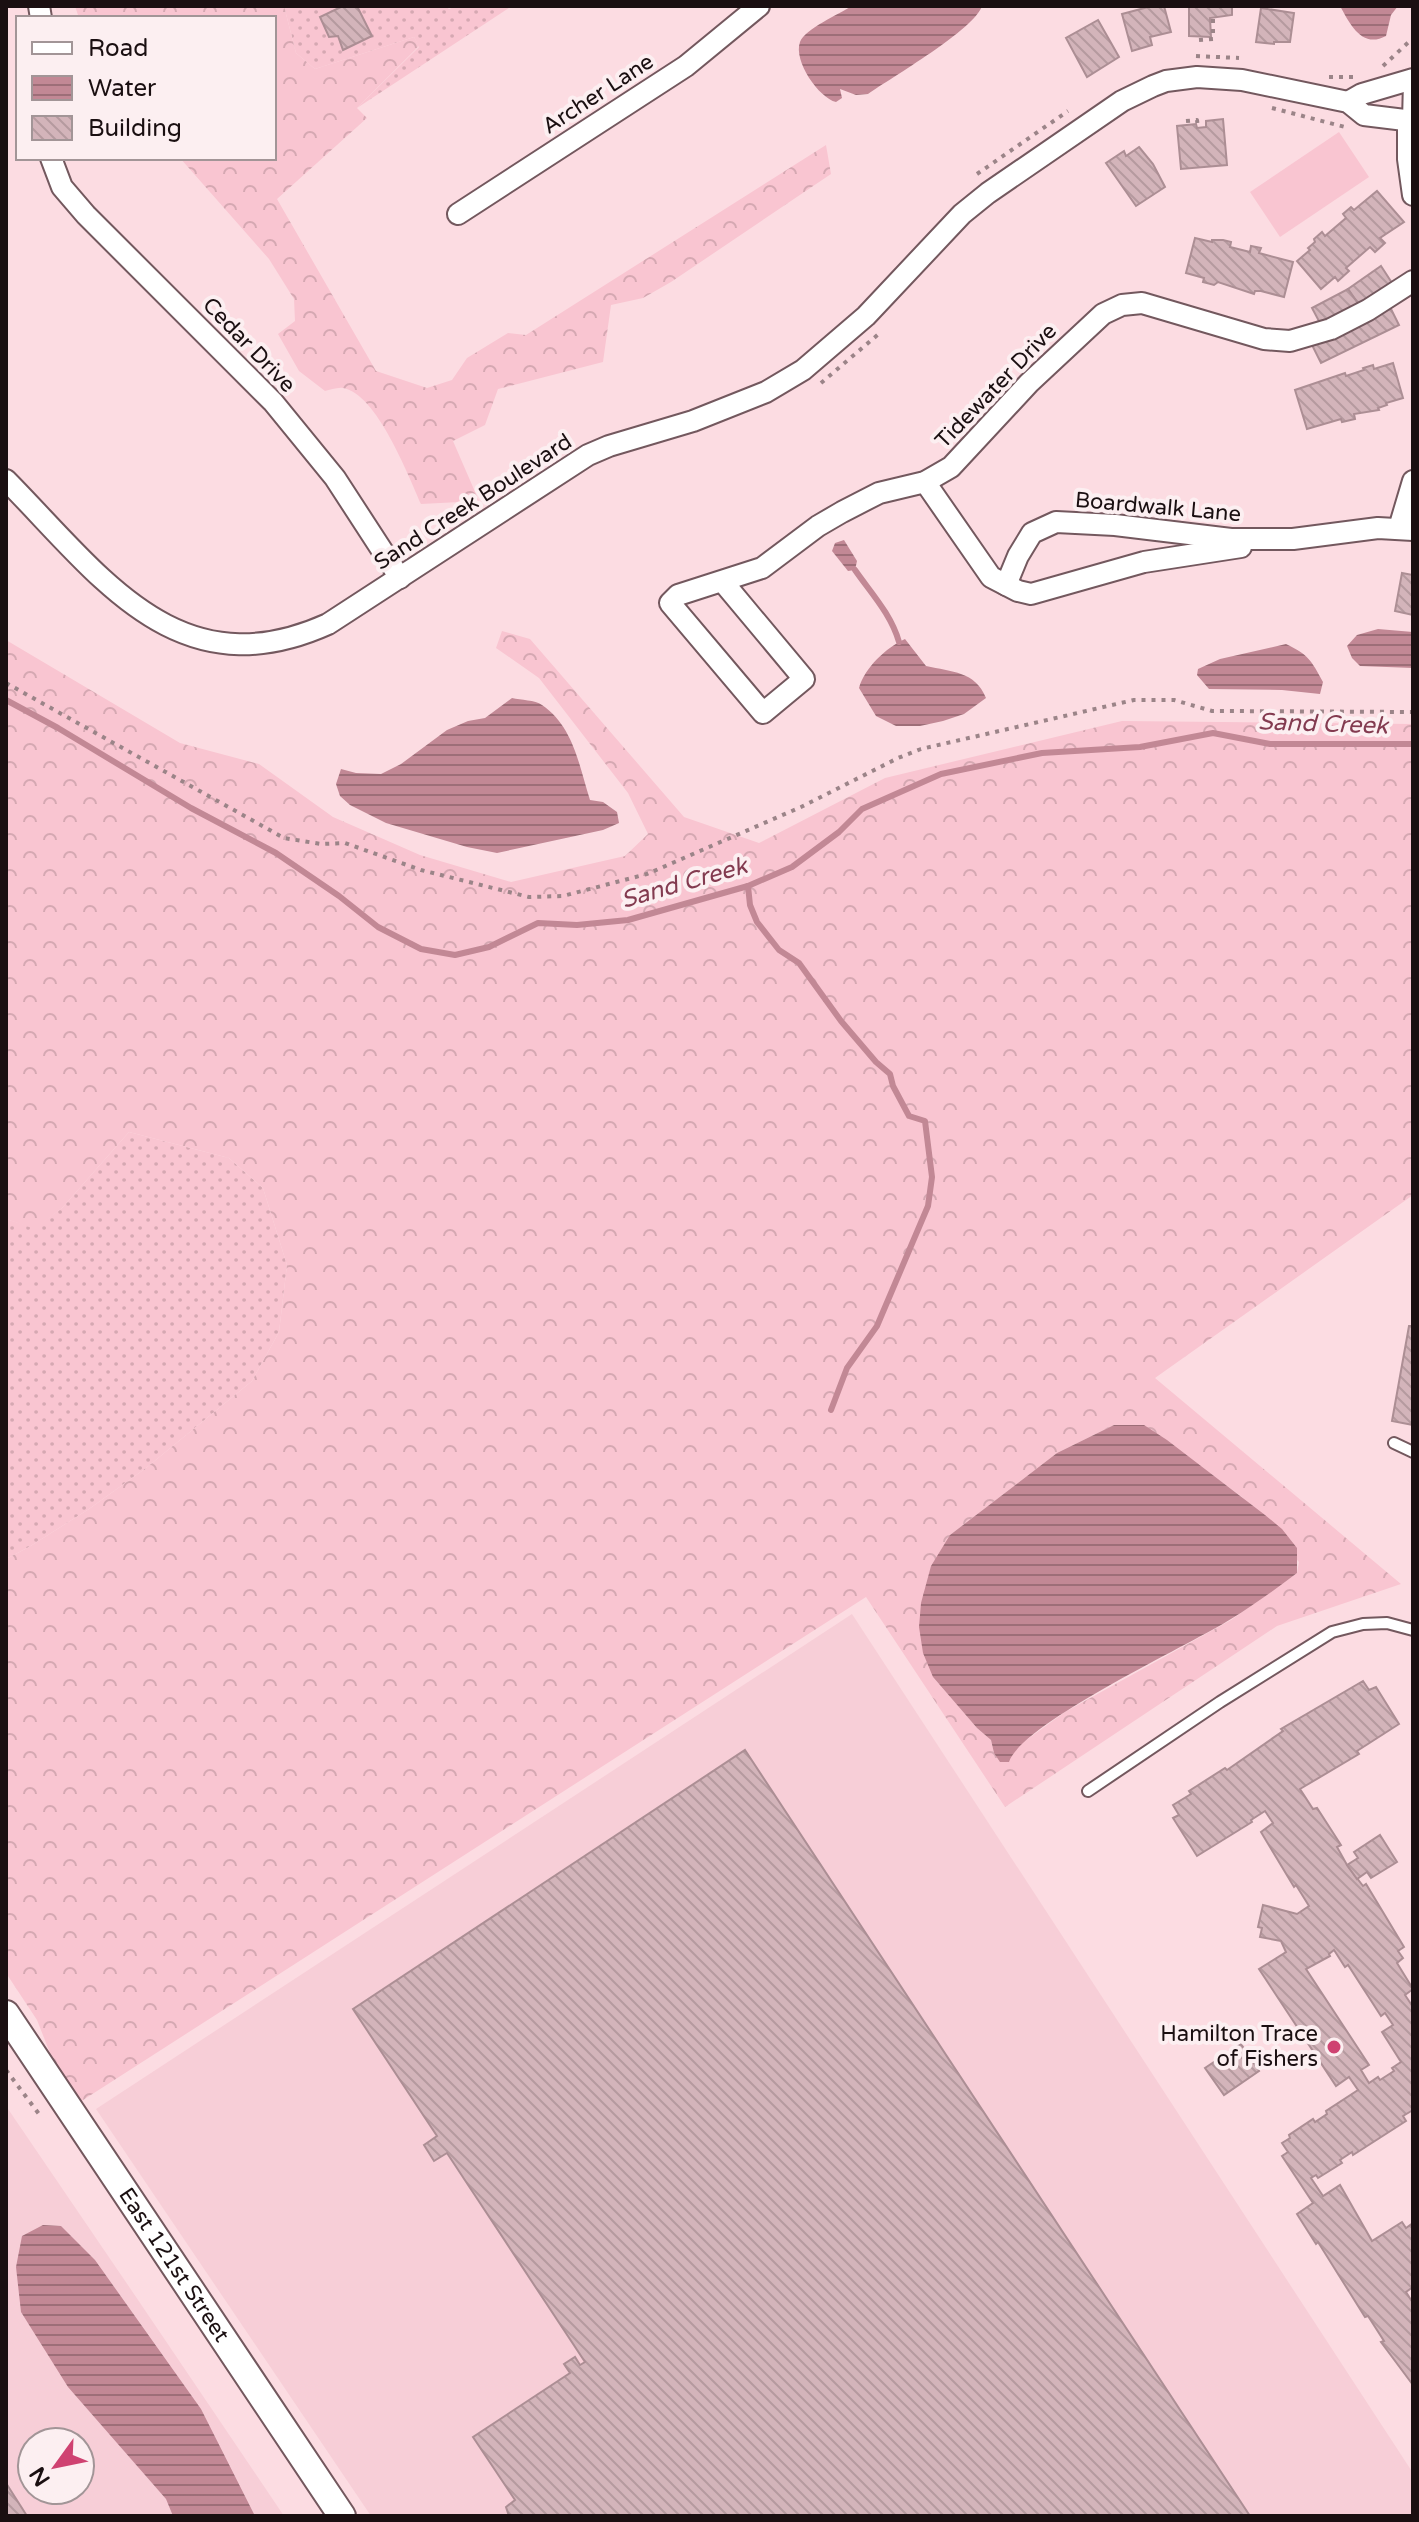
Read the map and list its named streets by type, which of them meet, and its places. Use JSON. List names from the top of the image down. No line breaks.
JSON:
{"streets":{"street":["Archer Lane","Cedar Drive","Tidewater Drive","Sand Creek Boulevard","Boardwalk Lane","East 121st Street"]},"crossings":[["Cedar Drive","Sand Creek Boulevard"]],"water":["Sand Creek"],"places":["Hamilton Trace of Fishers"],"legend":["Road","Water","Building"],"north":"bottom left"}
